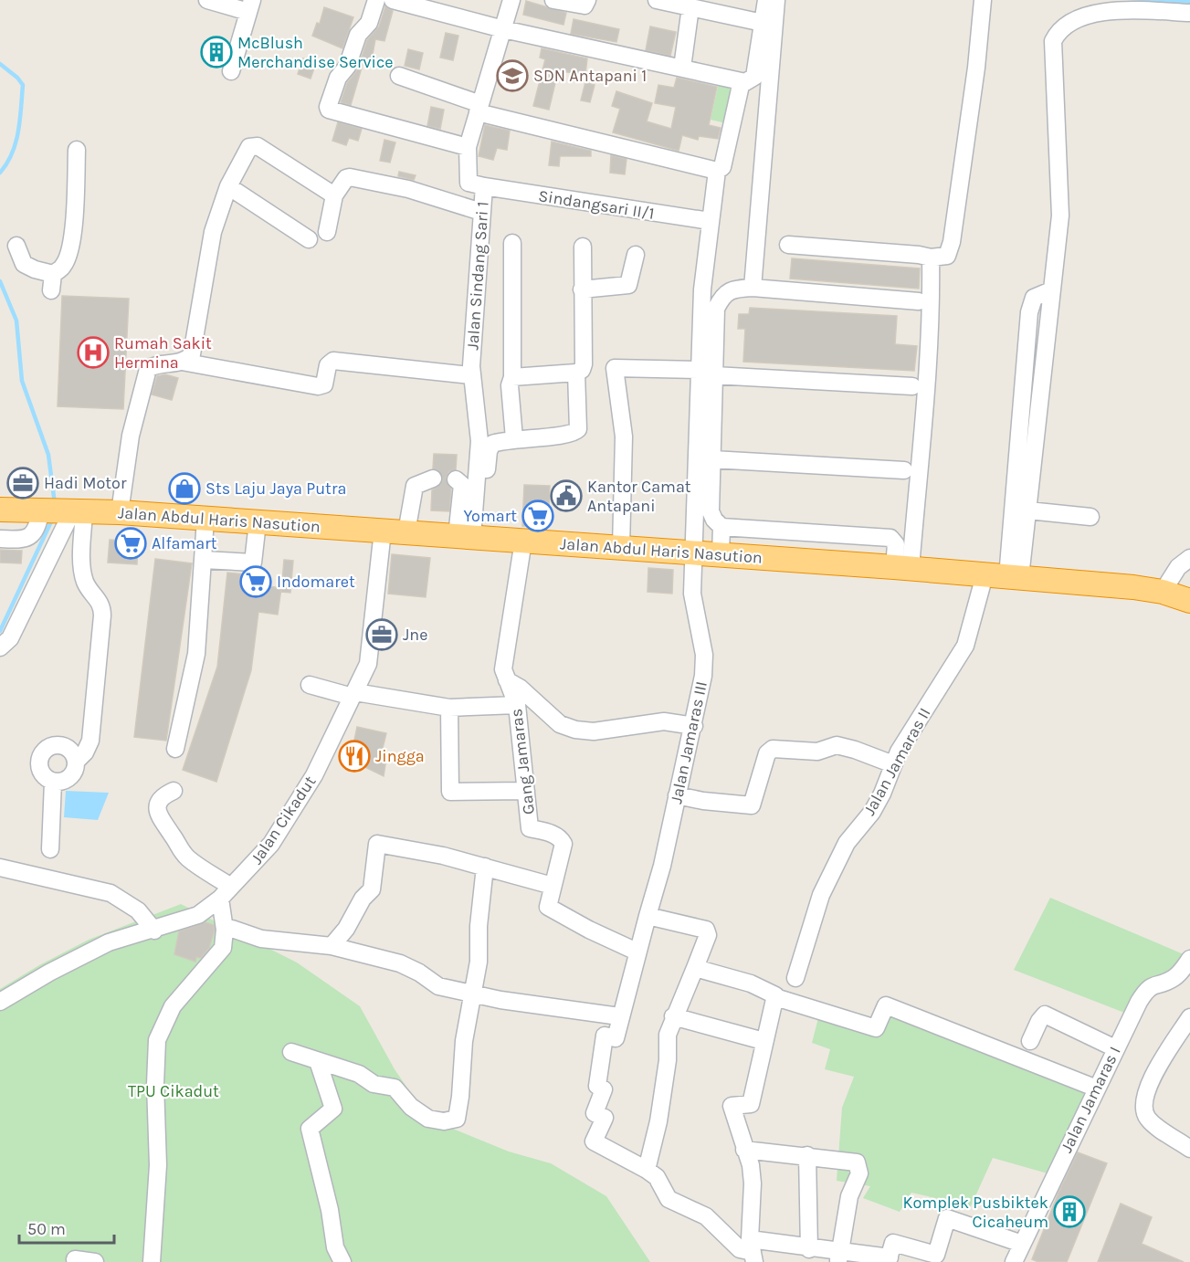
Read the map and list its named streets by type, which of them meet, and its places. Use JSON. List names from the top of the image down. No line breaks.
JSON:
{"streets":{"highway":["Jalan Abdul Haris Nasution"],"street":["Sindangsari II/1","Jalan Sindang Sari 1","Jalan Jamaras III","Gang Jamaras","Jalan Jamaras II","Jalan Cikadut","Jalan Jamaras I"]},"crossings":[["Sindangsari II/1","Jalan Sindang Sari 1"],["Jalan Sindang Sari 1","Jalan Abdul Haris Nasution"],["Jalan Abdul Haris Nasution","Jalan Jamaras III"],["Jalan Abdul Haris Nasution","Gang Jamaras"],["Jalan Abdul Haris Nasution","Jalan Jamaras II"],["Jalan Abdul Haris Nasution","Jalan Cikadut"],["Jalan Jamaras III","Gang Jamaras"]],"parks":["TPU Cikadut"],"places":{"building":["McBlush Merchandise Service","Komplek Pusbiktek Cicaheum"],"school or university":["SDN Antapani 1"],"hospital":["Rumah Sakit Hermina"],"office":["Hadi Motor","Jne"],"shop":["Sts Laju Jaya Putra"],"public building":["Kantor Camat Antapani"],"supermarket":["Yomart","Alfamart","Indomaret"],"restaurant":["Jingga"]},"scale_bar":"50 m"}
